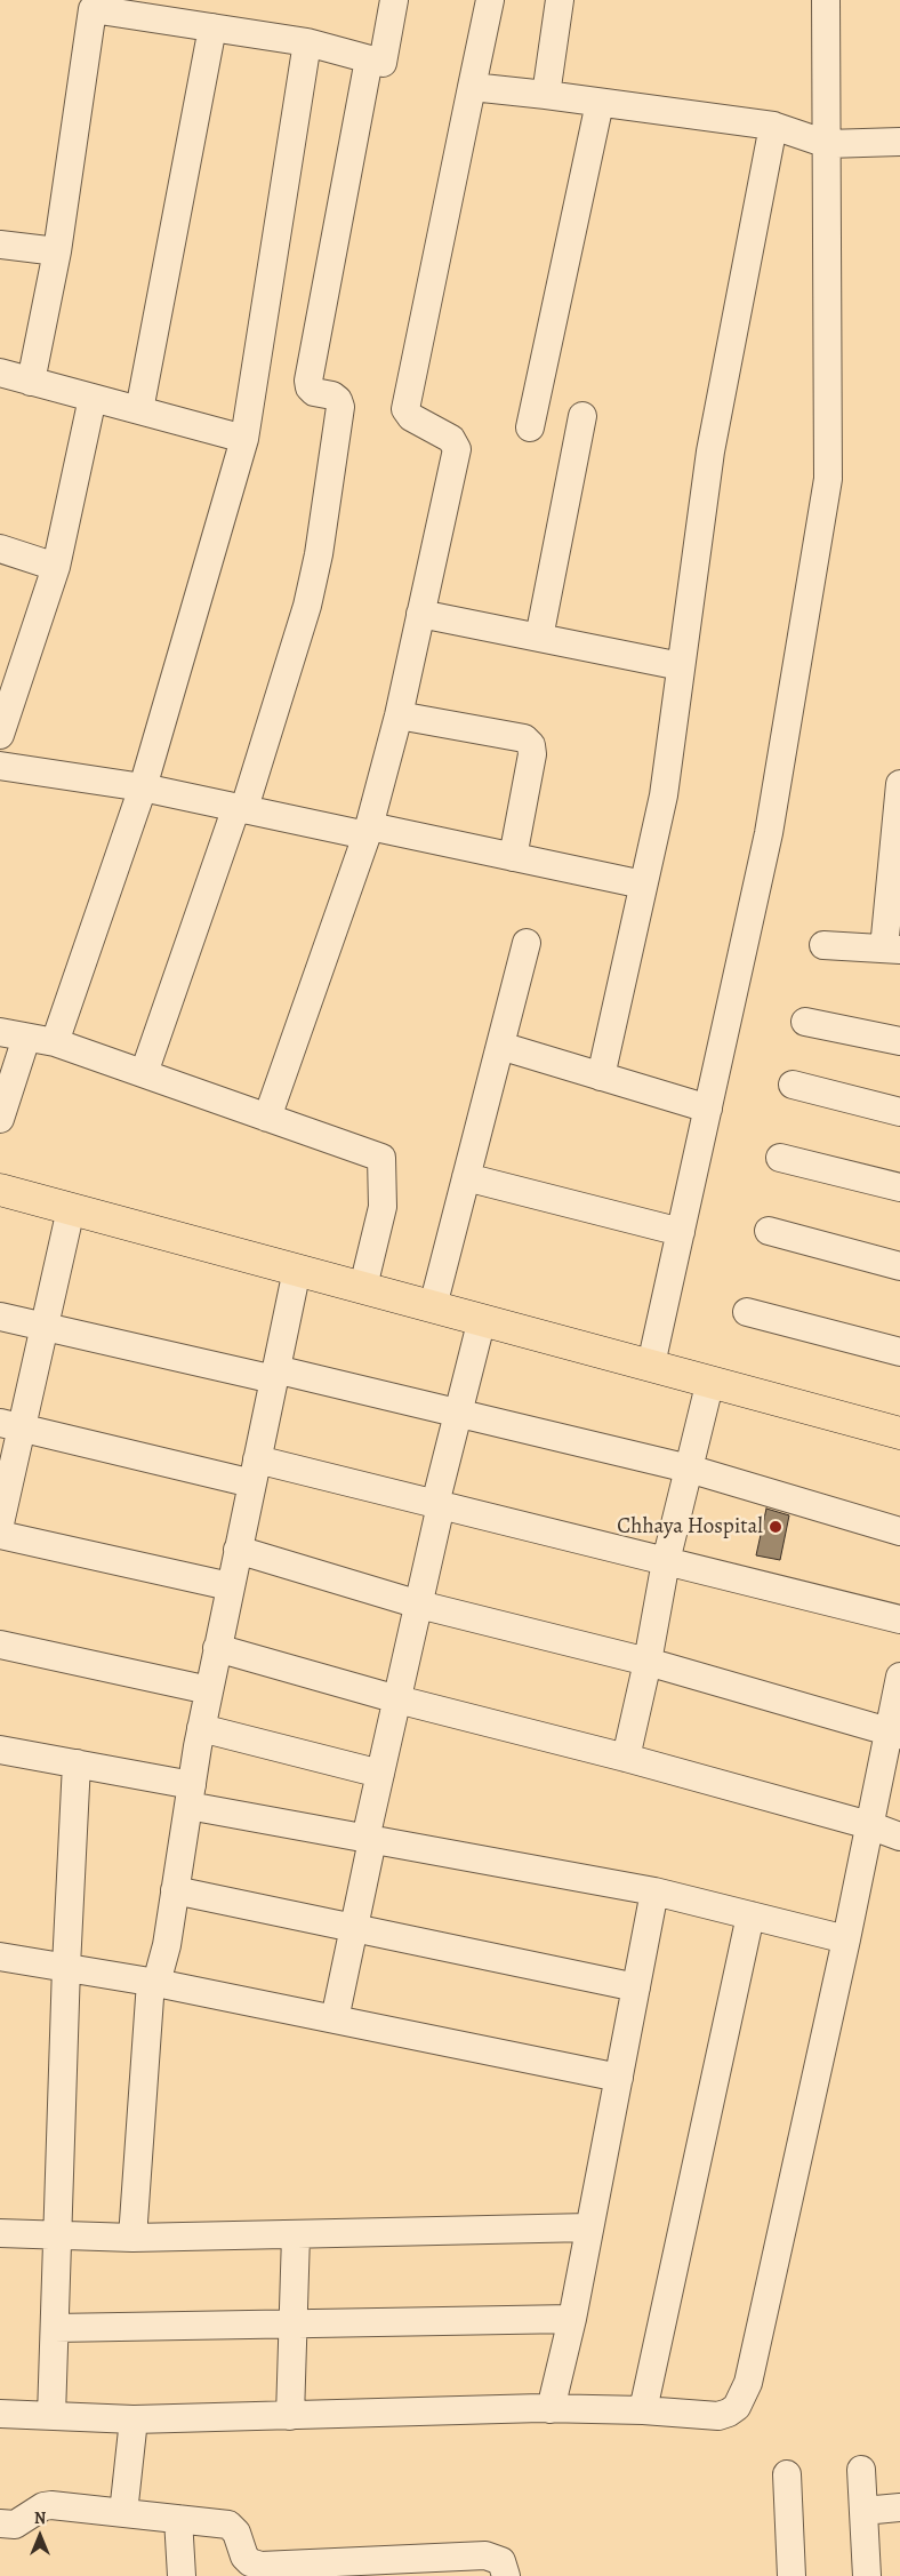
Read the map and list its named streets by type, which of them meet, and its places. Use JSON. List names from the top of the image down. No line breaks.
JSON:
{"places":["Chhaya Hospital"],"north":"top"}
